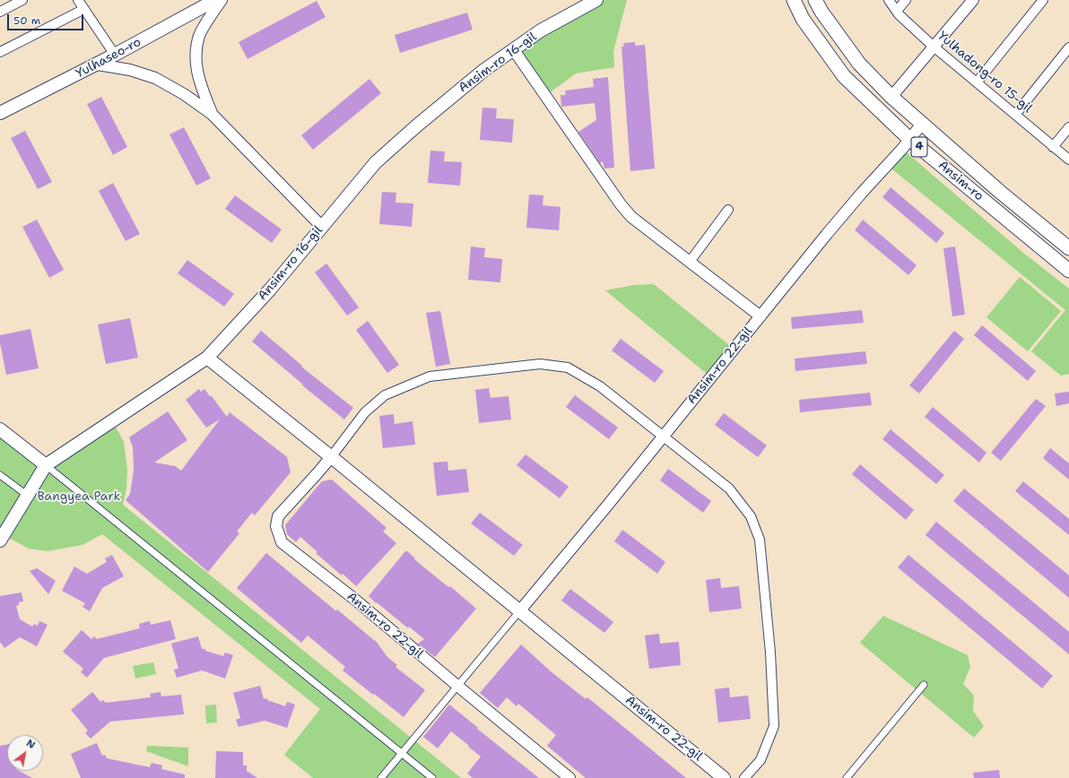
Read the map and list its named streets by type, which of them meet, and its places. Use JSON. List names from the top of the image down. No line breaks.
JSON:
{"streets":{"main road":["Yulhaseo-ro","Ansim-ro 16-gil","4","Ansim-ro","Ansim-ro 22-gil"],"street":["Yulhadong-ro 15-gil"]},"crossings":[["Ansim-ro 16-gil","Ansim-ro 22-gil"],["Ansim-ro","Ansim-ro 22-gil"]],"parks":["Bangyea Park"],"scale_bar":"50 m","north":"top right"}
